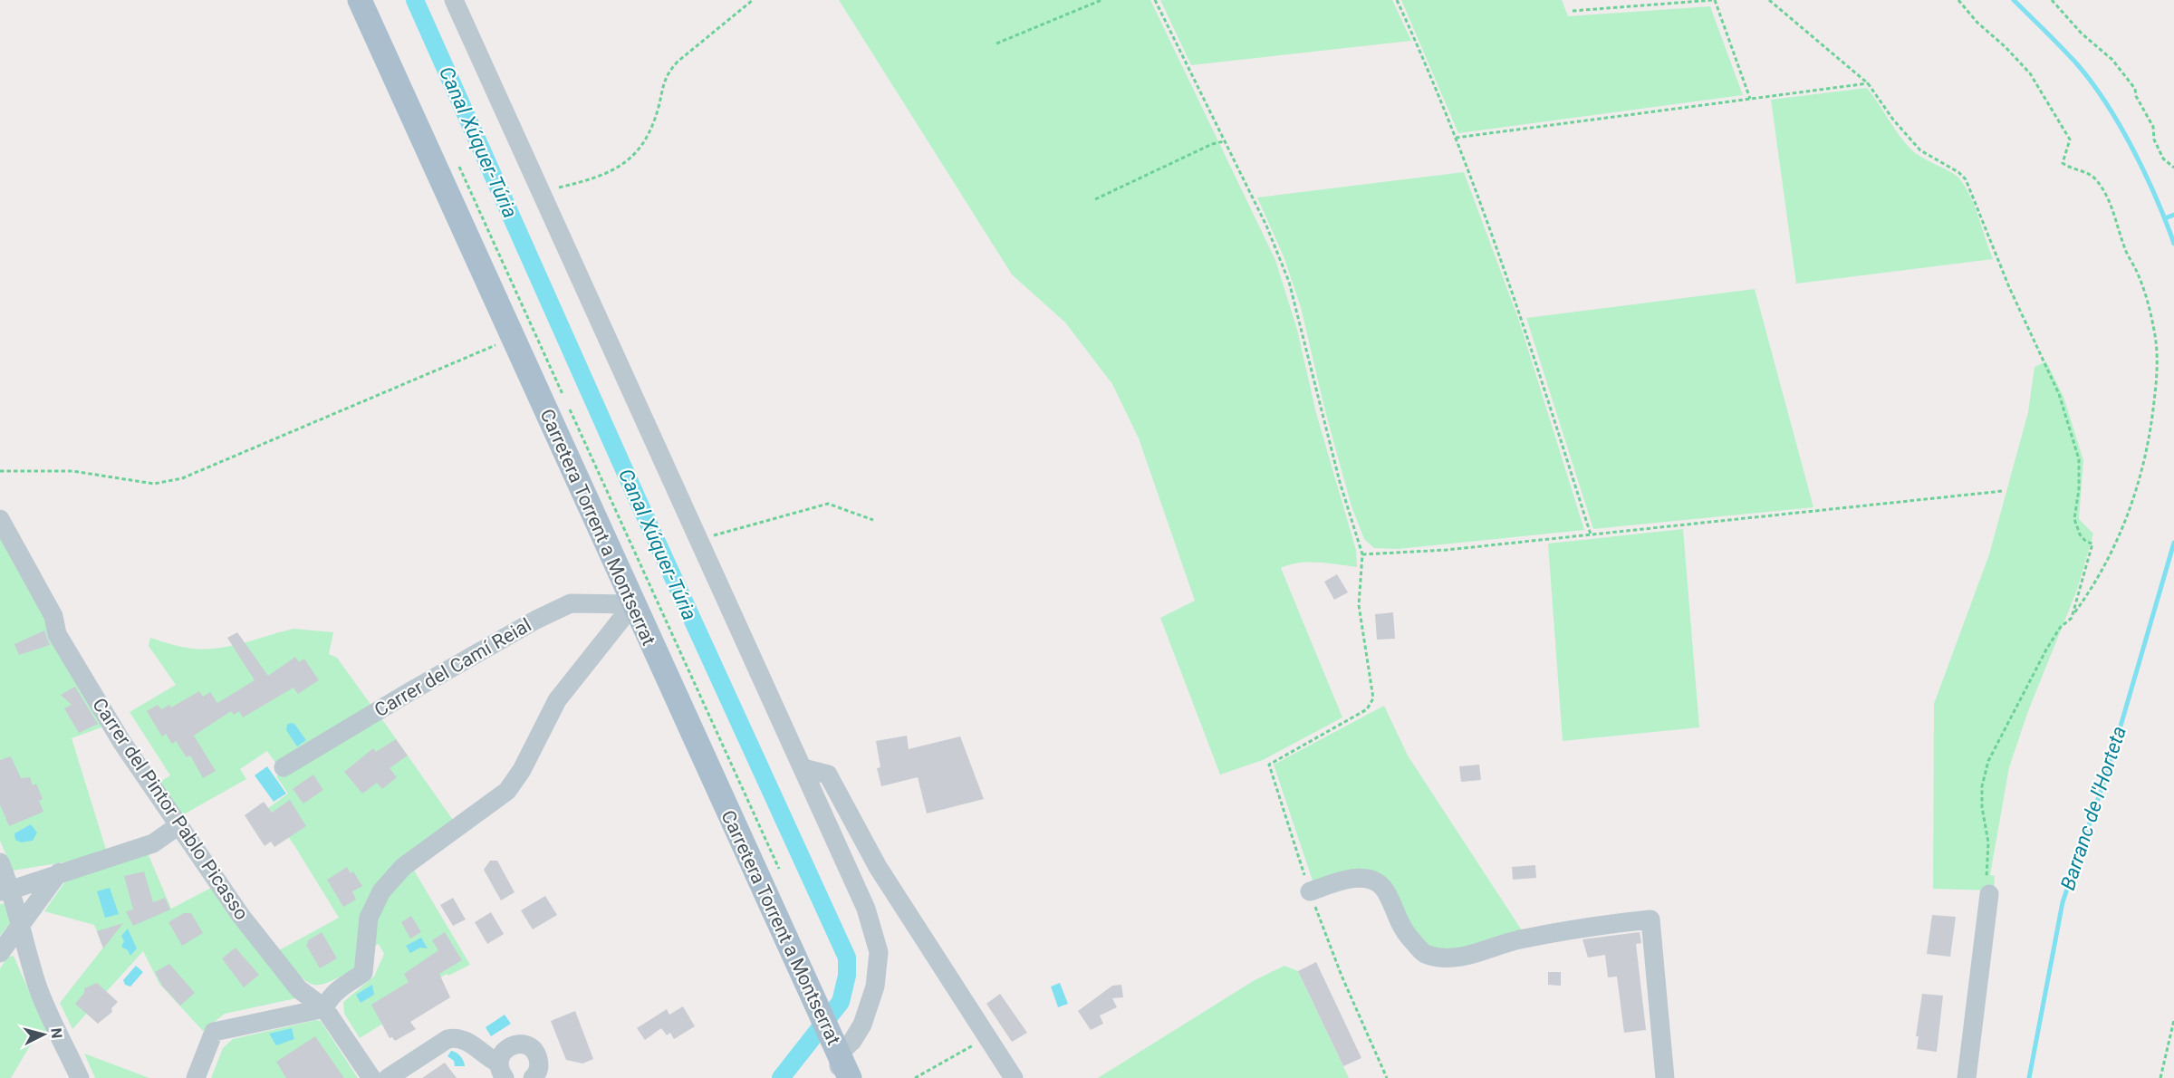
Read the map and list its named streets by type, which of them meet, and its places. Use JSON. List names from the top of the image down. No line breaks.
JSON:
{"streets":{"main road":["Carretera Torrent a Montserrat"],"street":["Carrer del Camí Reial","Carrer del Pintor Pablo Picasso"]},"crossings":[["Carretera Torrent a Montserrat","Carrer del Camí Reial"]],"water":["Canal Xúquer-Túria","Barranc de l'Horteta"],"north":"right"}
